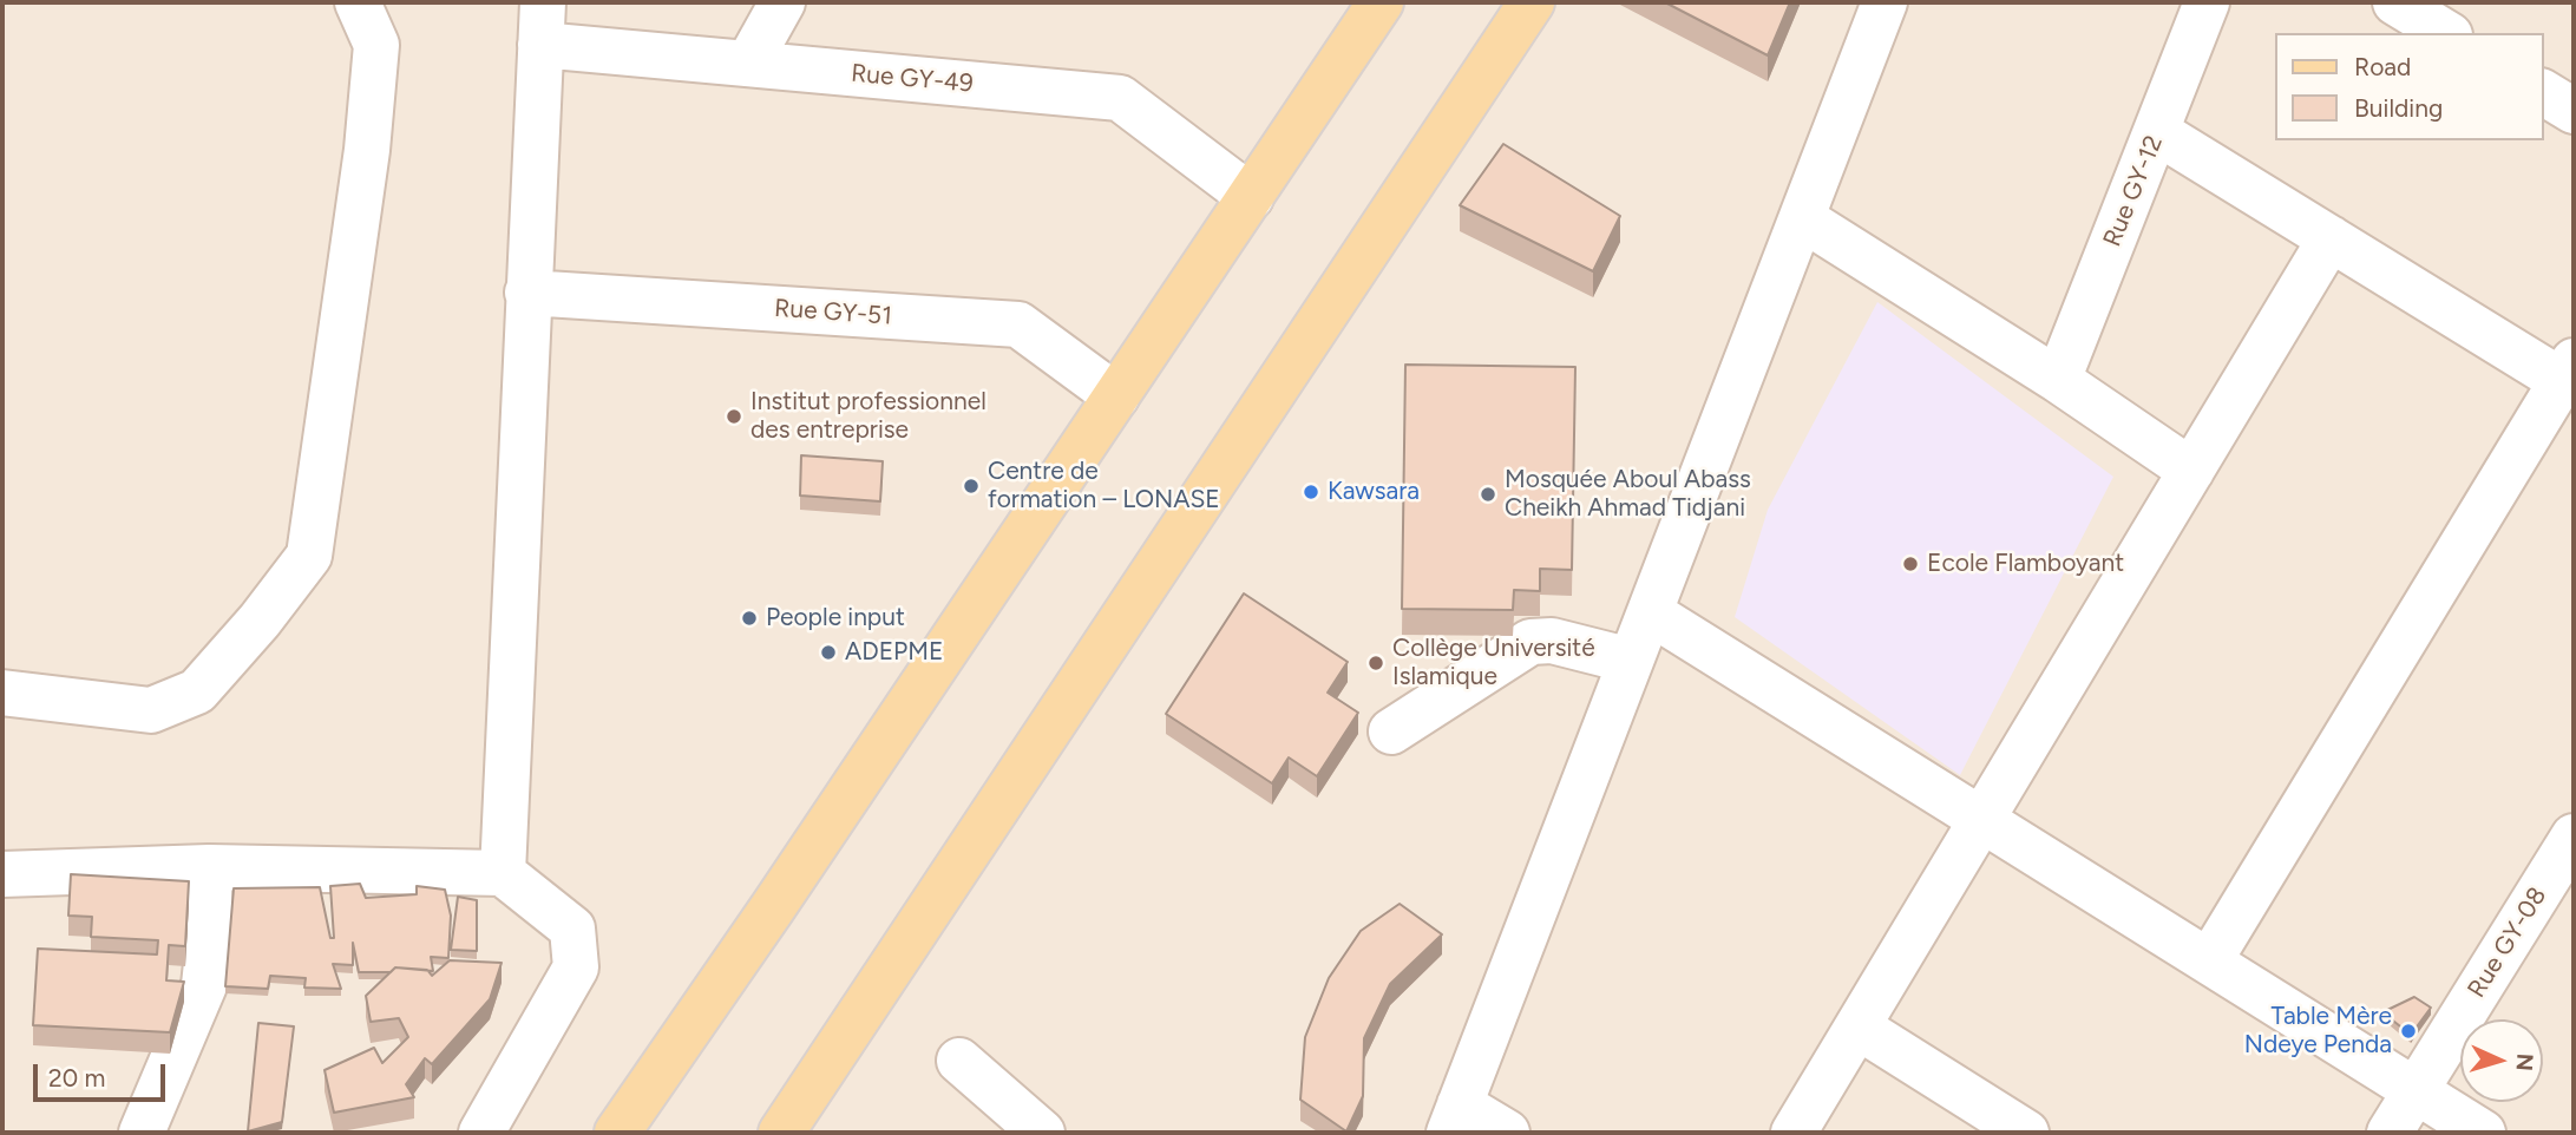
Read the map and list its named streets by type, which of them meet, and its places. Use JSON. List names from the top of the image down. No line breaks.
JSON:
{"streets":{"street":["Rue GY-49","Rue GY-12","Rue GY-51","Rue GY-08"]},"places":["Institut professionnel des entreprise","Centre de formation – LONASE","Kawsara","Mosquée Aboul Abass Cheikh Ahmad Tidjani","Ecole Flamboyant","People input","ADEPME","Collège Université Islamique","Table Mère Ndeye Penda"],"legend":["Road","Building"],"scale_bar":"20 m","north":"right"}
